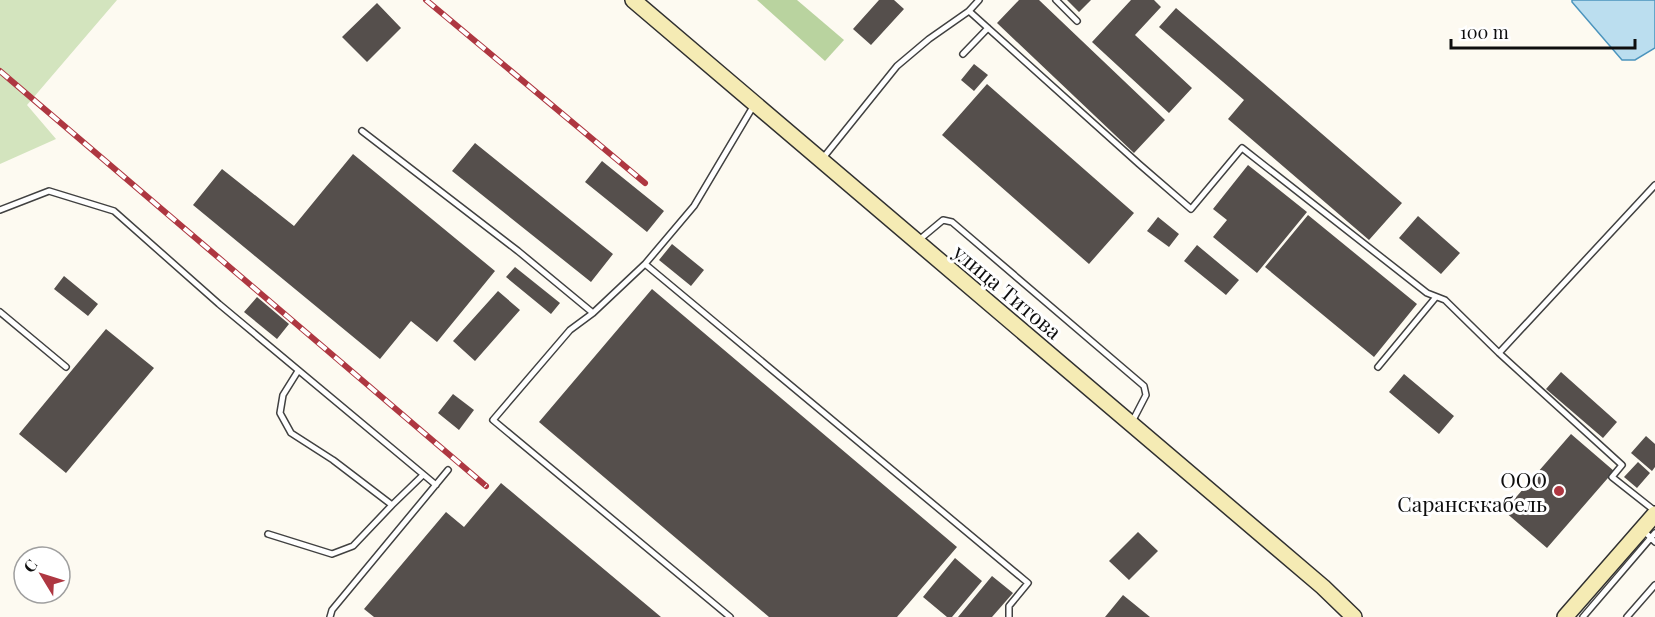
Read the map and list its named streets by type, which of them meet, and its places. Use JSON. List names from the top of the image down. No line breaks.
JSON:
{"streets":{"main road":["улица Титова"]},"places":["ООО Сарансккабель"],"scale_bar":"100 m","north":"top left"}
